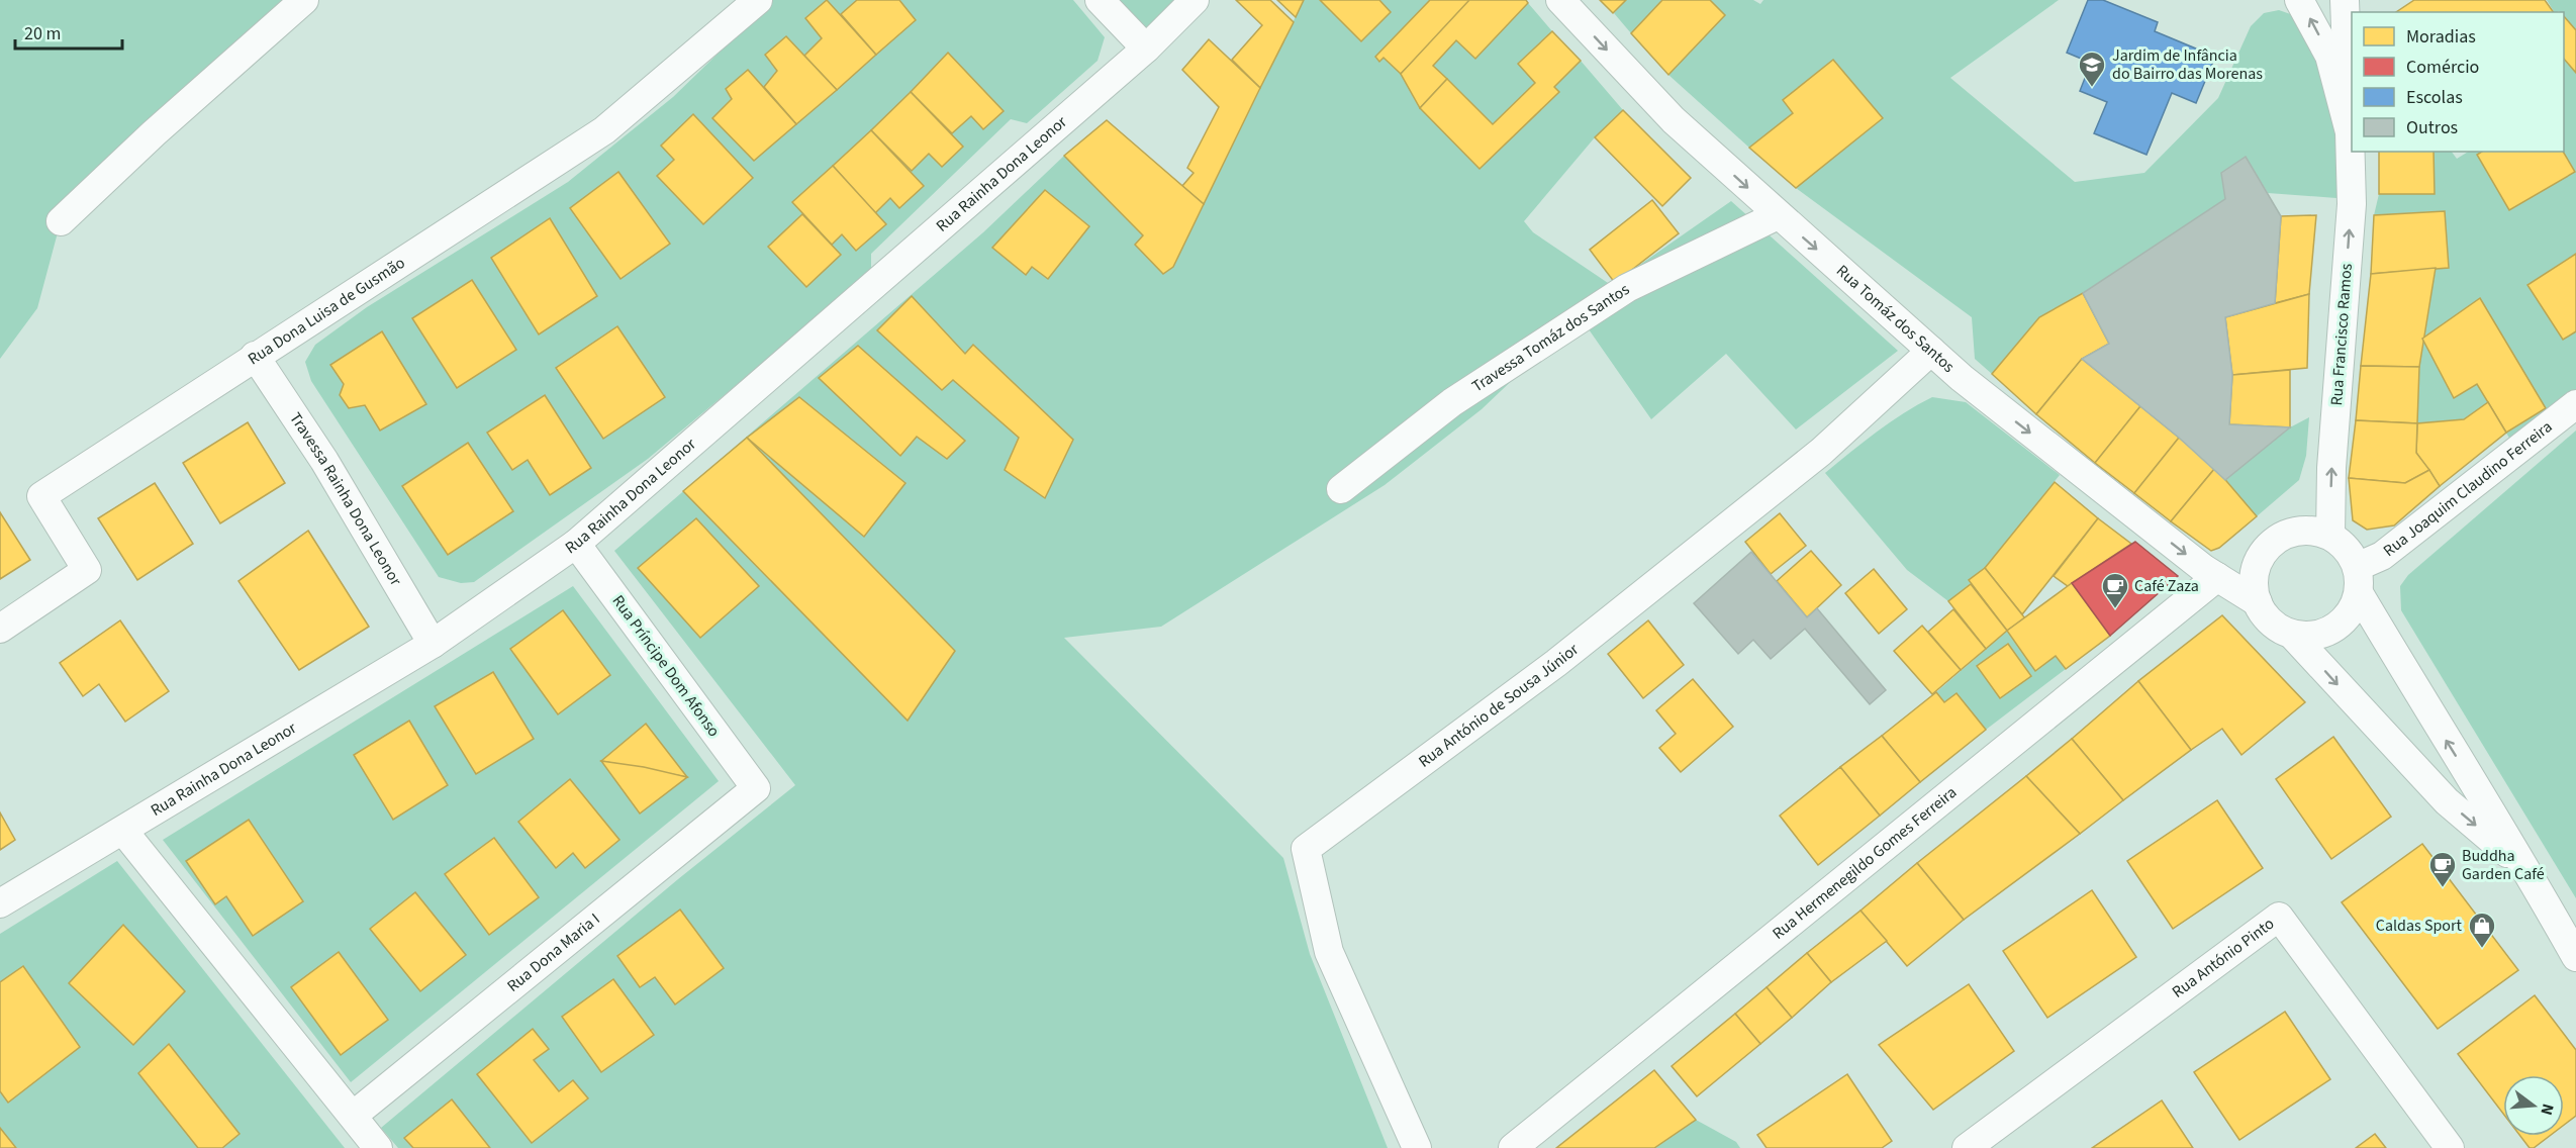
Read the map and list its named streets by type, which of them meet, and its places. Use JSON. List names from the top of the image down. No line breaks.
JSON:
{"streets":{"street":["Rua Rainha Dona Leonor","Rua Dona Luisa de Gusmão","Rua Tomáz dos Santos","Rua Francisco Ramos","Travessa Tomáz dos Santos","Rua Joaquim Claudino Ferreira","Travessa Rainha Dona Leonor","Rua Príncipe Dom Afonso","Rua António de Sousa Júnior","Rua Hermenegildo Gomes Ferreira","Rua Dona Maria I","Rua António Pinto"]},"crossings":[["Rua Rainha Dona Leonor","Travessa Rainha Dona Leonor"],["Rua Rainha Dona Leonor","Rua Príncipe Dom Afonso"],["Rua Dona Luisa de Gusmão","Travessa Rainha Dona Leonor"],["Rua Tomáz dos Santos","Rua Francisco Ramos"],["Rua Tomáz dos Santos","Travessa Tomáz dos Santos"],["Rua Tomáz dos Santos","Rua Joaquim Claudino Ferreira"],["Rua Tomáz dos Santos","Rua António de Sousa Júnior"],["Rua Tomáz dos Santos","Rua Hermenegildo Gomes Ferreira"],["Rua Francisco Ramos","Rua Joaquim Claudino Ferreira"],["Rua Príncipe Dom Afonso","Rua Dona Maria I"]],"one_way":["Rua Tomáz dos Santos","Rua Francisco Ramos"],"places":{"school or university":["Jardim de Infância do Bairro das Morenas"],"cafe":["Café Zaza","Buddha Garden Café"],"shop":["Caldas Sport"]},"legend":["Moradias","Comércio","Escolas","Outros"],"scale_bar":"20 m","north":"right"}
